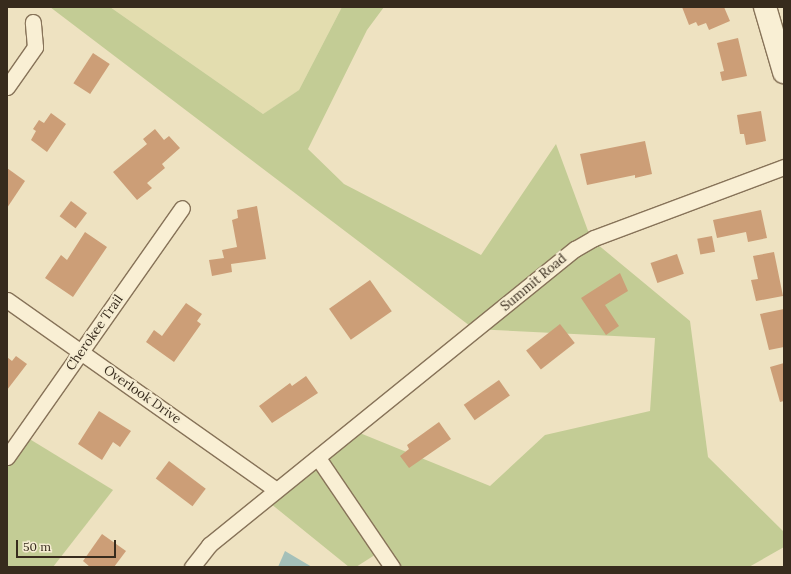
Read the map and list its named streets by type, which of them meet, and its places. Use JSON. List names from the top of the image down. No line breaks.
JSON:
{"streets":{"street":["Summit Road","Cherokee Trail","Overlook Drive"]},"crossings":[["Summit Road","Overlook Drive"],["Cherokee Trail","Overlook Drive"]],"scale_bar":"50 m"}
